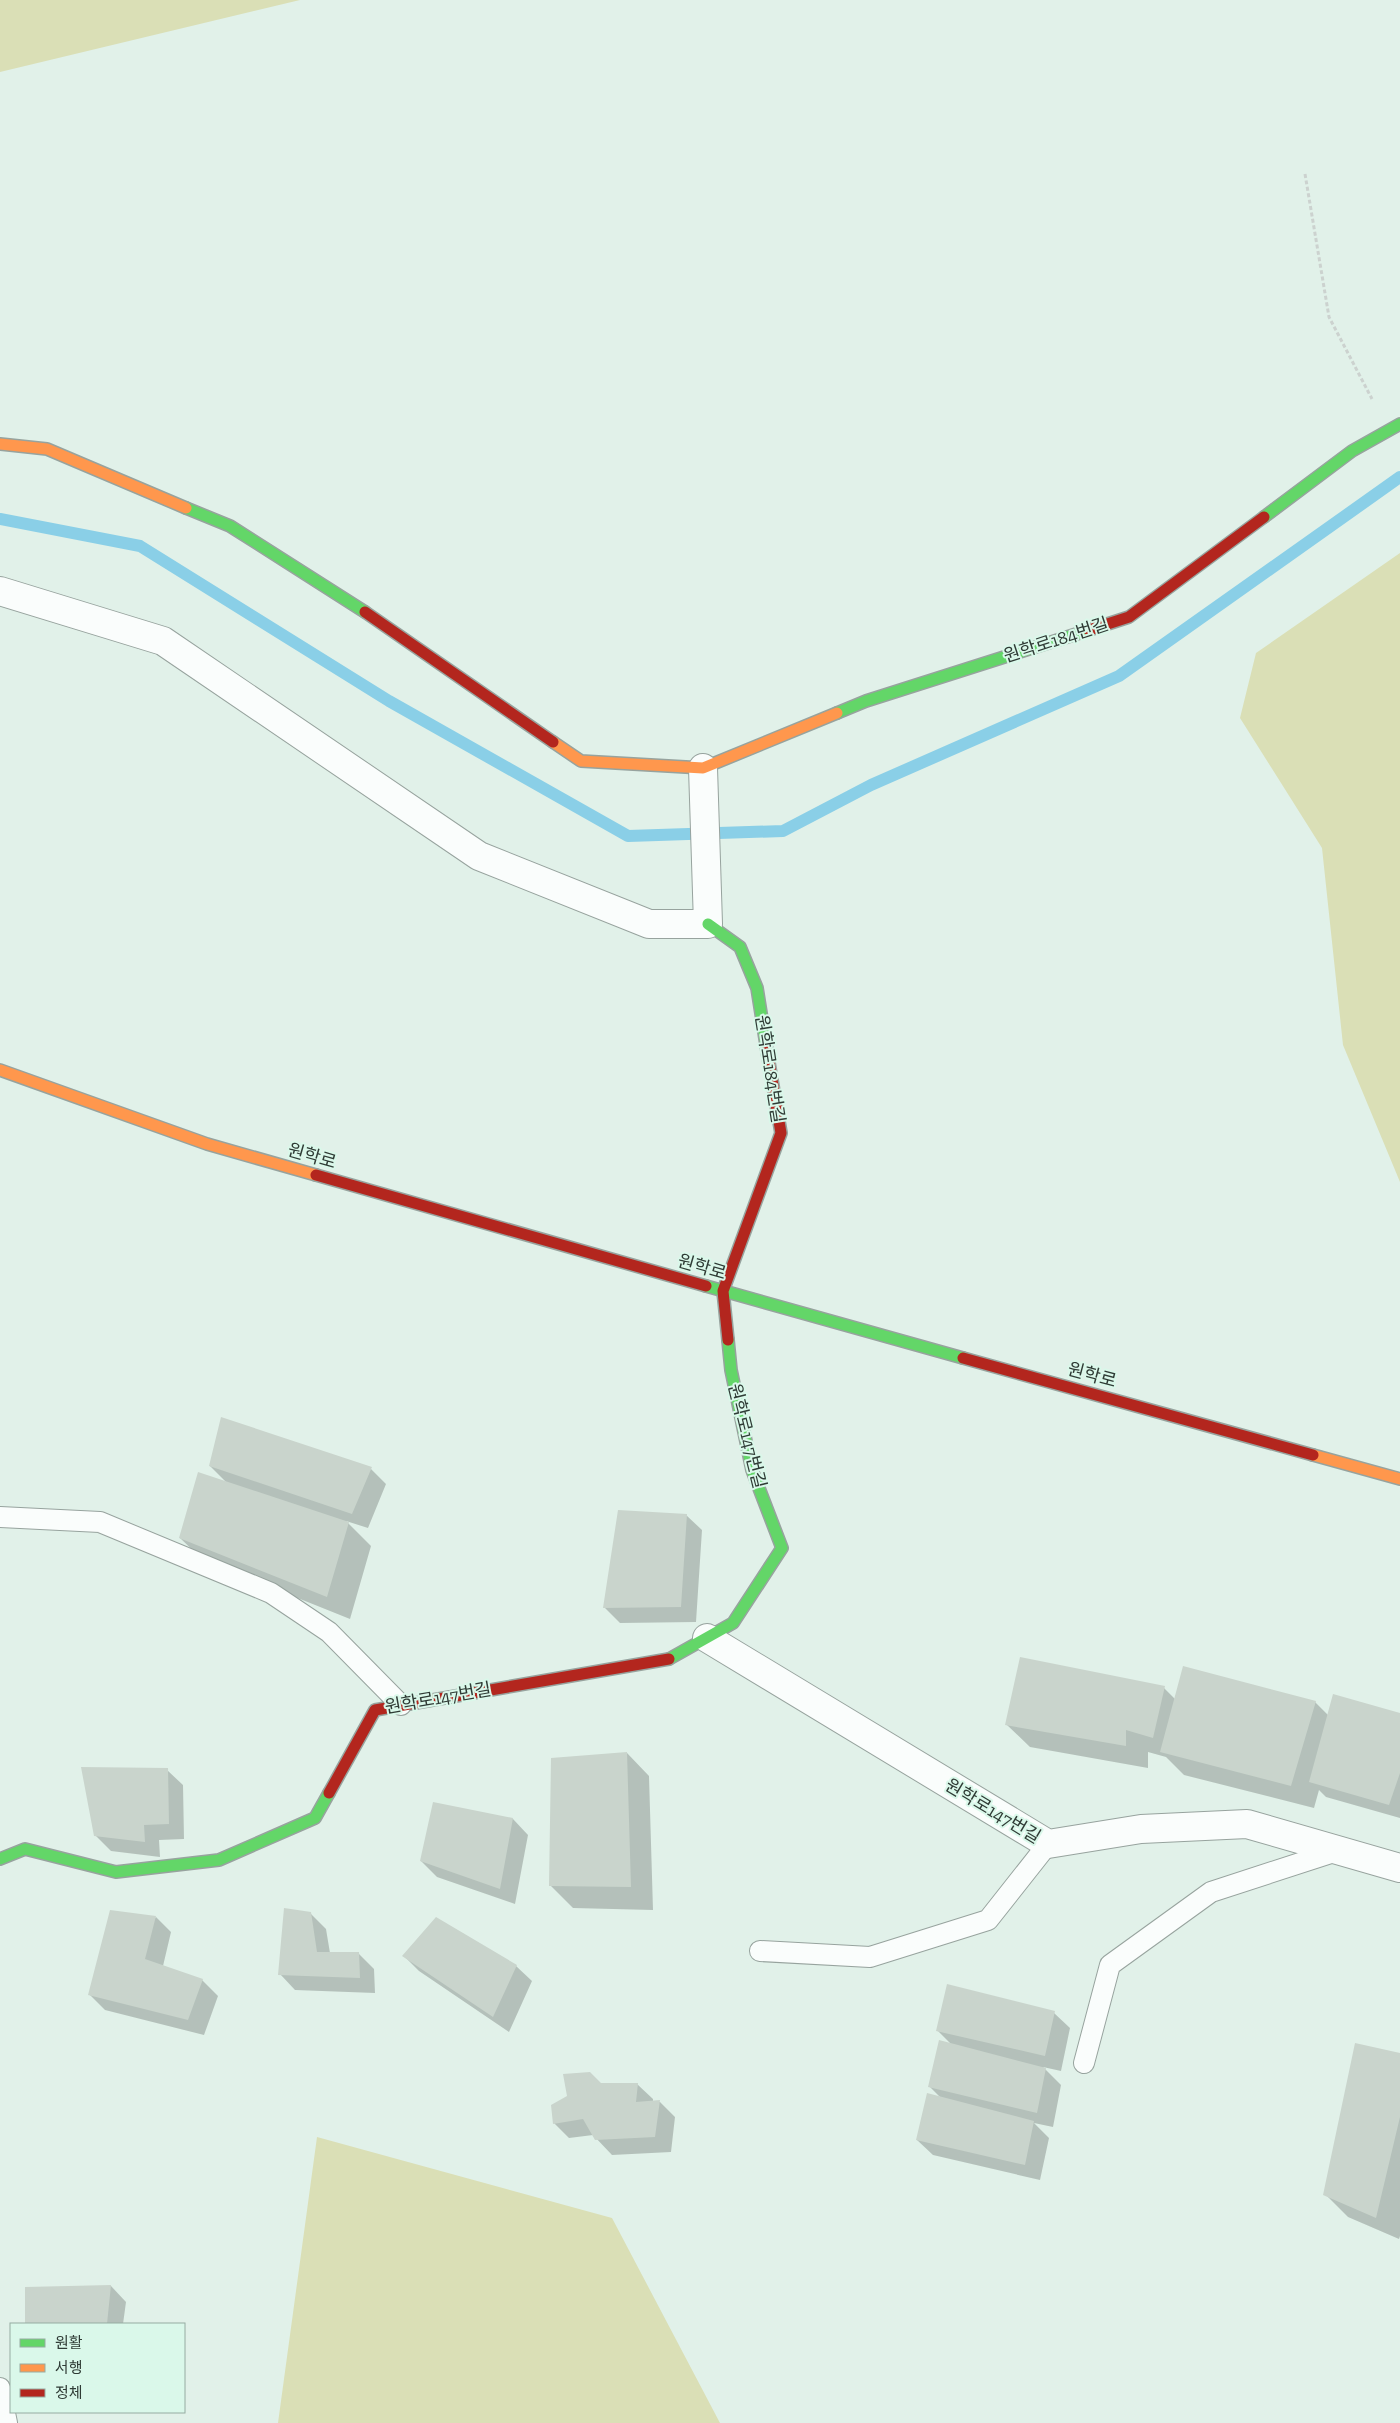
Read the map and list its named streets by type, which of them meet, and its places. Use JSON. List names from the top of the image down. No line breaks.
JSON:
{"streets":{"street":["원학로184번길","원학로","원학로147번길"]},"crossings":[["원학로184번길","원학로"],["원학로184번길","원학로147번길"],["원학로","원학로147번길"]],"legend":["원활","서행","정체"]}
